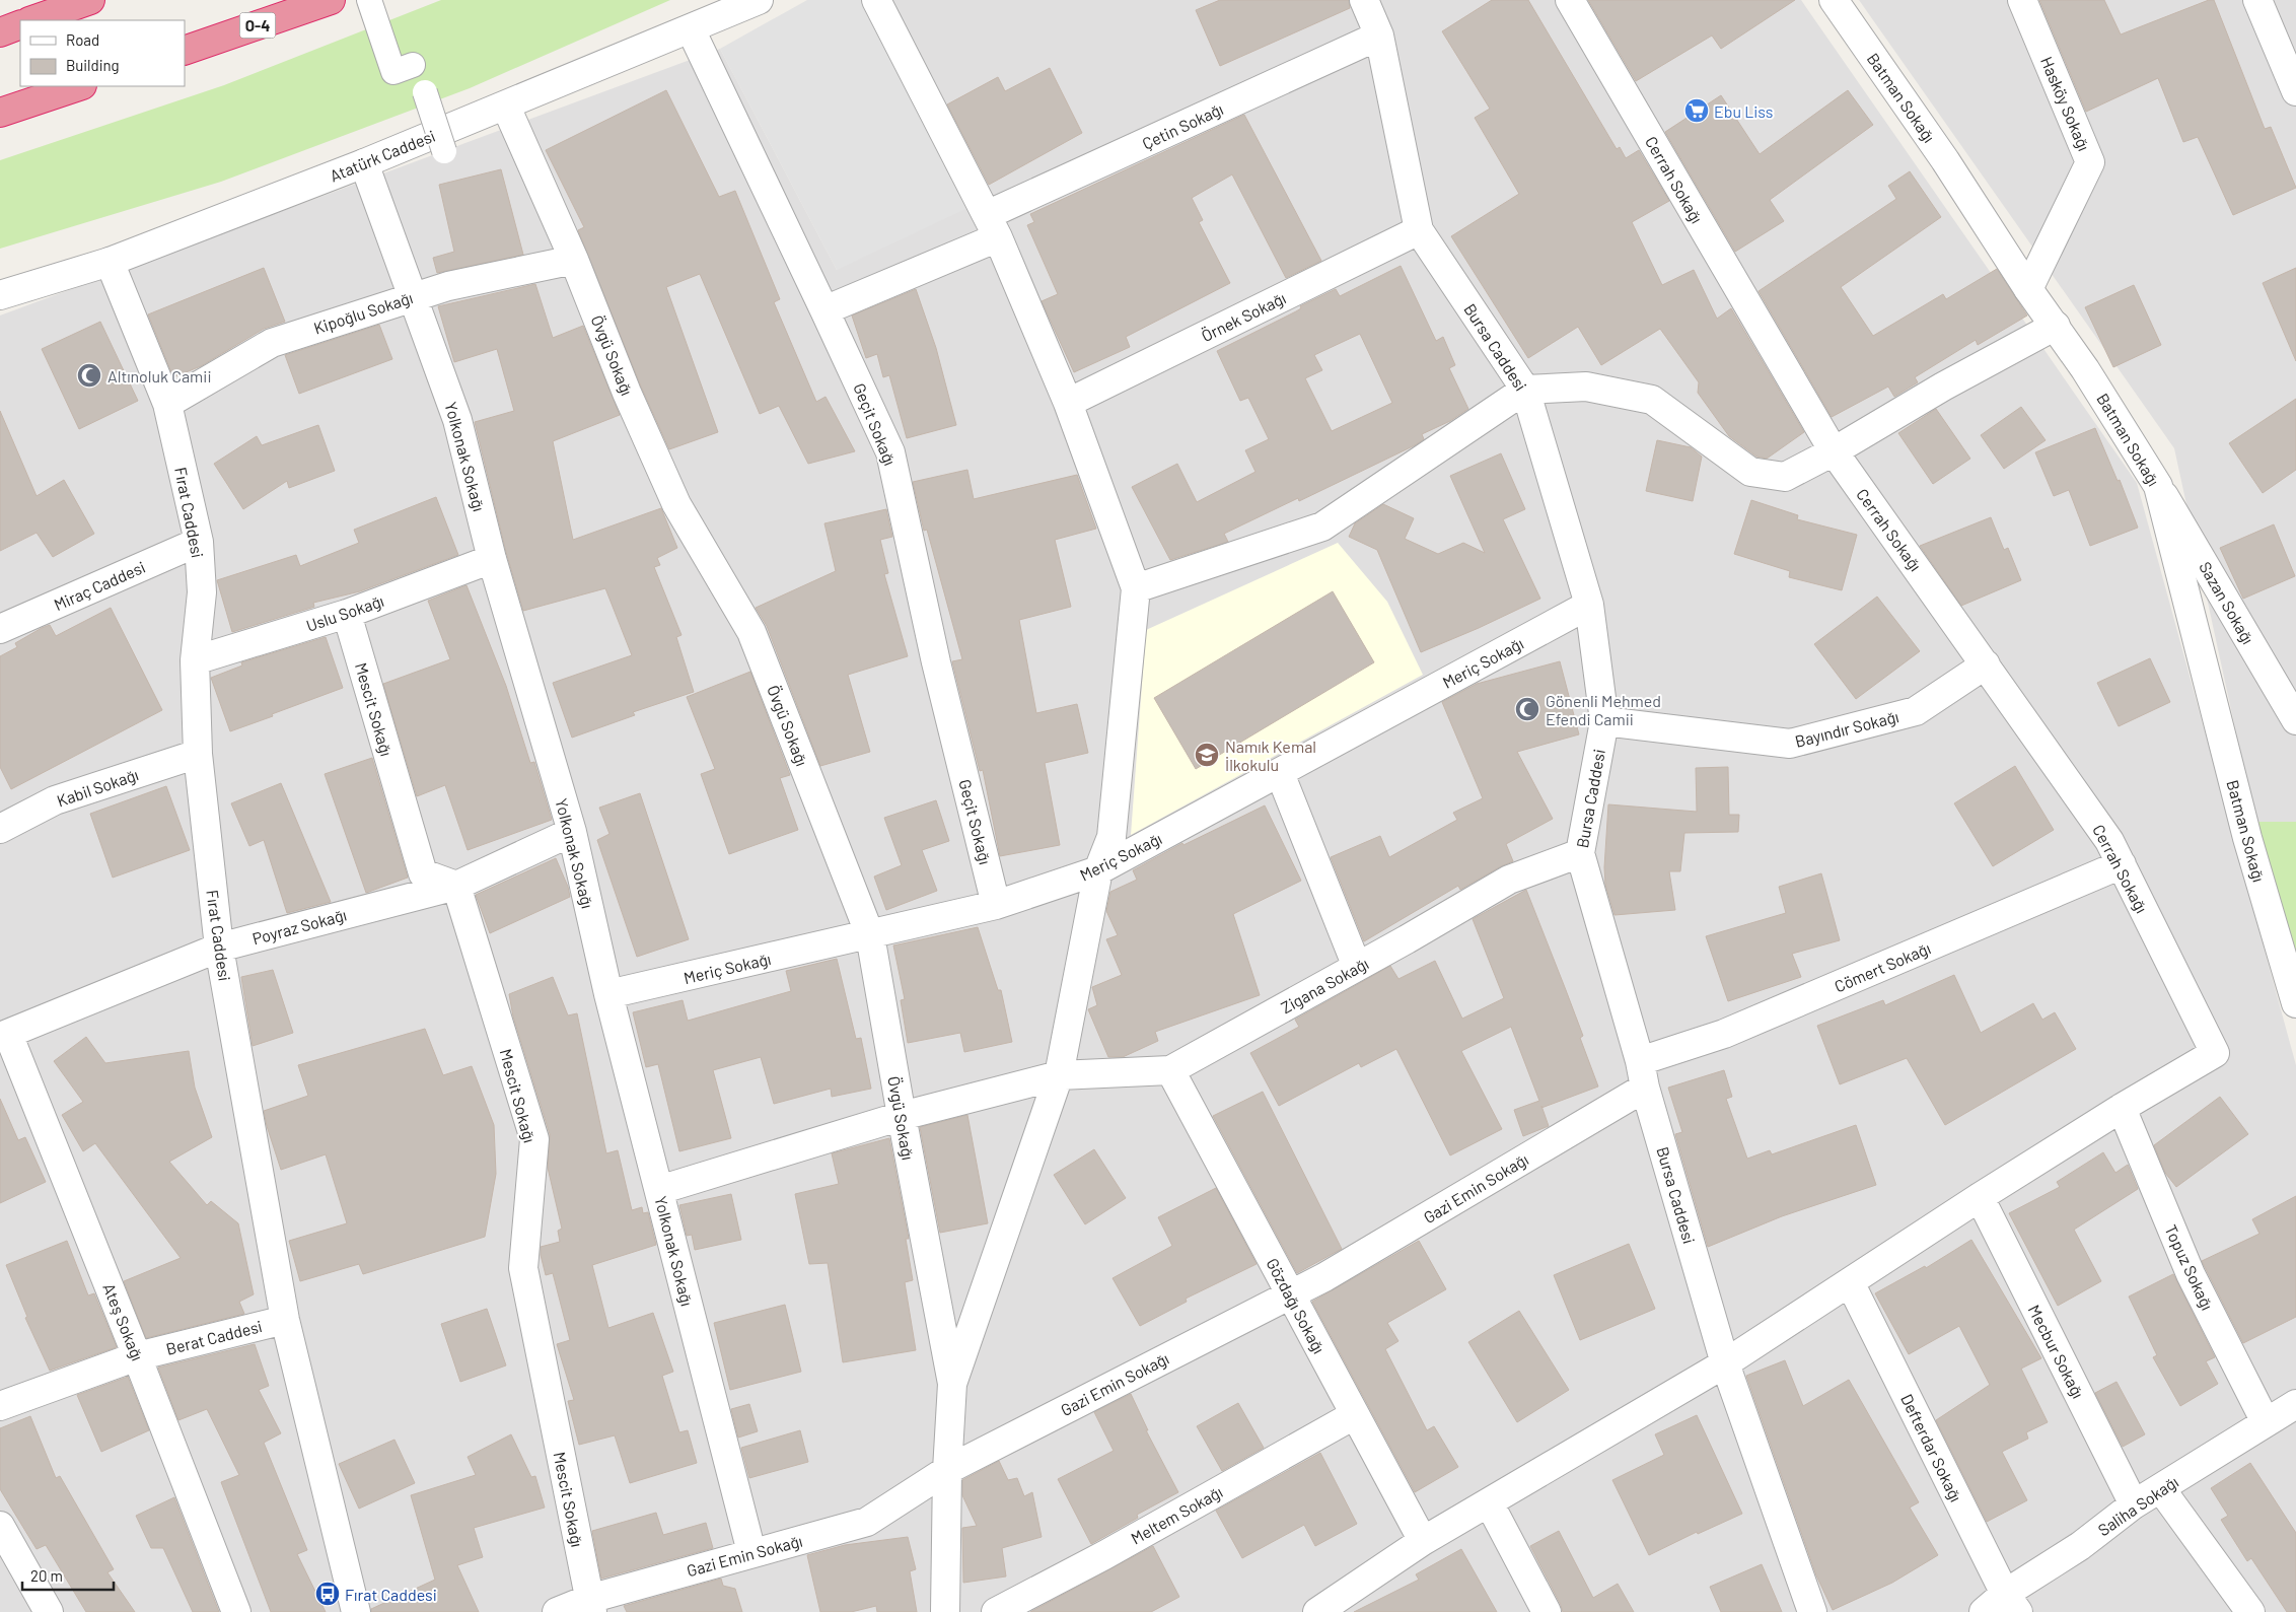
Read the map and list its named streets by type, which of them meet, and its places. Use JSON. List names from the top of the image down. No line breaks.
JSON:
{"streets":{"highway":["O-4"],"street":["Batman Sokağı","Hasköy Sokağı","Çetin Sokağı","Atatürk Caddesi","Cerrah Sokağı","Kipoğlu Sokağı","Örnek Sokağı","Bursa Caddesi","Övgü Sokağı","Geçit Sokağı","Yolkonak Sokağı","Fırat Caddesi","Miraç Caddesi","Sazan Sokağı","Uslu Sokağı","Meriç Sokağı","Mescit Sokağı","Bayındır Sokağı","Kabil Sokağı","Poyraz Sokağı","Cömert Sokağı","Zigana Sokağı","Gazi Emin Sokağı","Topuz Sokağı","Gözdağı Sokağı","Ateş Sokağı","Berat Caddesi","Mecbur Sokağı","Defterdar Sokağı","Saliha Sokağı","Meltem Sokağı"]},"crossings":[["Batman Sokağı","Hasköy Sokağı"],["Batman Sokağı","Sazan Sokağı"],["Çetin Sokağı","Bursa Caddesi"],["Çetin Sokağı","Geçit Sokağı"],["Atatürk Caddesi","Övgü Sokağı"],["Atatürk Caddesi","Geçit Sokağı"],["Atatürk Caddesi","Yolkonak Sokağı"],["Atatürk Caddesi","Fırat Caddesi"],["Cerrah Sokağı","Bayındır Sokağı"],["Cerrah Sokağı","Cömert Sokağı"],["Cerrah Sokağı","Topuz Sokağı"],["Kipoğlu Sokağı","Övgü Sokağı"],["Kipoğlu Sokağı","Yolkonak Sokağı"],["Kipoğlu Sokağı","Fırat Caddesi"],["Örnek Sokağı","Bursa Caddesi"],["Bursa Caddesi","Meriç Sokağı"],["Bursa Caddesi","Bayındır Sokağı"],["Bursa Caddesi","Cömert Sokağı"],["Bursa Caddesi","Zigana Sokağı"],["Bursa Caddesi","Gazi Emin Sokağı"],["Övgü Sokağı","Meriç Sokağı"],["Övgü Sokağı","Zigana Sokağı"],["Geçit Sokağı","Meriç Sokağı"],["Yolkonak Sokağı","Uslu Sokağı"],["Yolkonak Sokağı","Meriç Sokağı"],["Yolkonak Sokağı","Poyraz Sokağı"],["Yolkonak Sokağı","Zigana Sokağı"],["Yolkonak Sokağı","Gazi Emin Sokağı"],["Fırat Caddesi","Miraç Caddesi"],["Fırat Caddesi","Uslu Sokağı"],["Fırat Caddesi","Kabil Sokağı"],["Fırat Caddesi","Poyraz Sokağı"],["Fırat Caddesi","Berat Caddesi"],["Uslu Sokağı","Mescit Sokağı"],["Mescit Sokağı","Poyraz Sokağı"],["Mescit Sokağı","Gazi Emin Sokağı"],["Poyraz Sokağı","Ateş Sokağı"],["Cömert Sokağı","Gazi Emin Sokağı"],["Zigana Sokağı","Gözdağı Sokağı"],["Gazi Emin Sokağı","Gözdağı Sokağı"],["Topuz Sokağı","Saliha Sokağı"],["Gözdağı Sokağı","Meltem Sokağı"],["Ateş Sokağı","Berat Caddesi"],["Mecbur Sokağı","Saliha Sokağı"],["Defterdar Sokağı","Saliha Sokağı"]],"places":{"supermarket":["Ebu Liss"],"mosque":["Altınoluk Camii","Gönenli Mehmed Efendi Camii"],"school or university":["Namık Kemal İlkokulu"],"bus stop":["Fırat Caddesi"]},"legend":["Road","Building"],"scale_bar":"20 m"}
